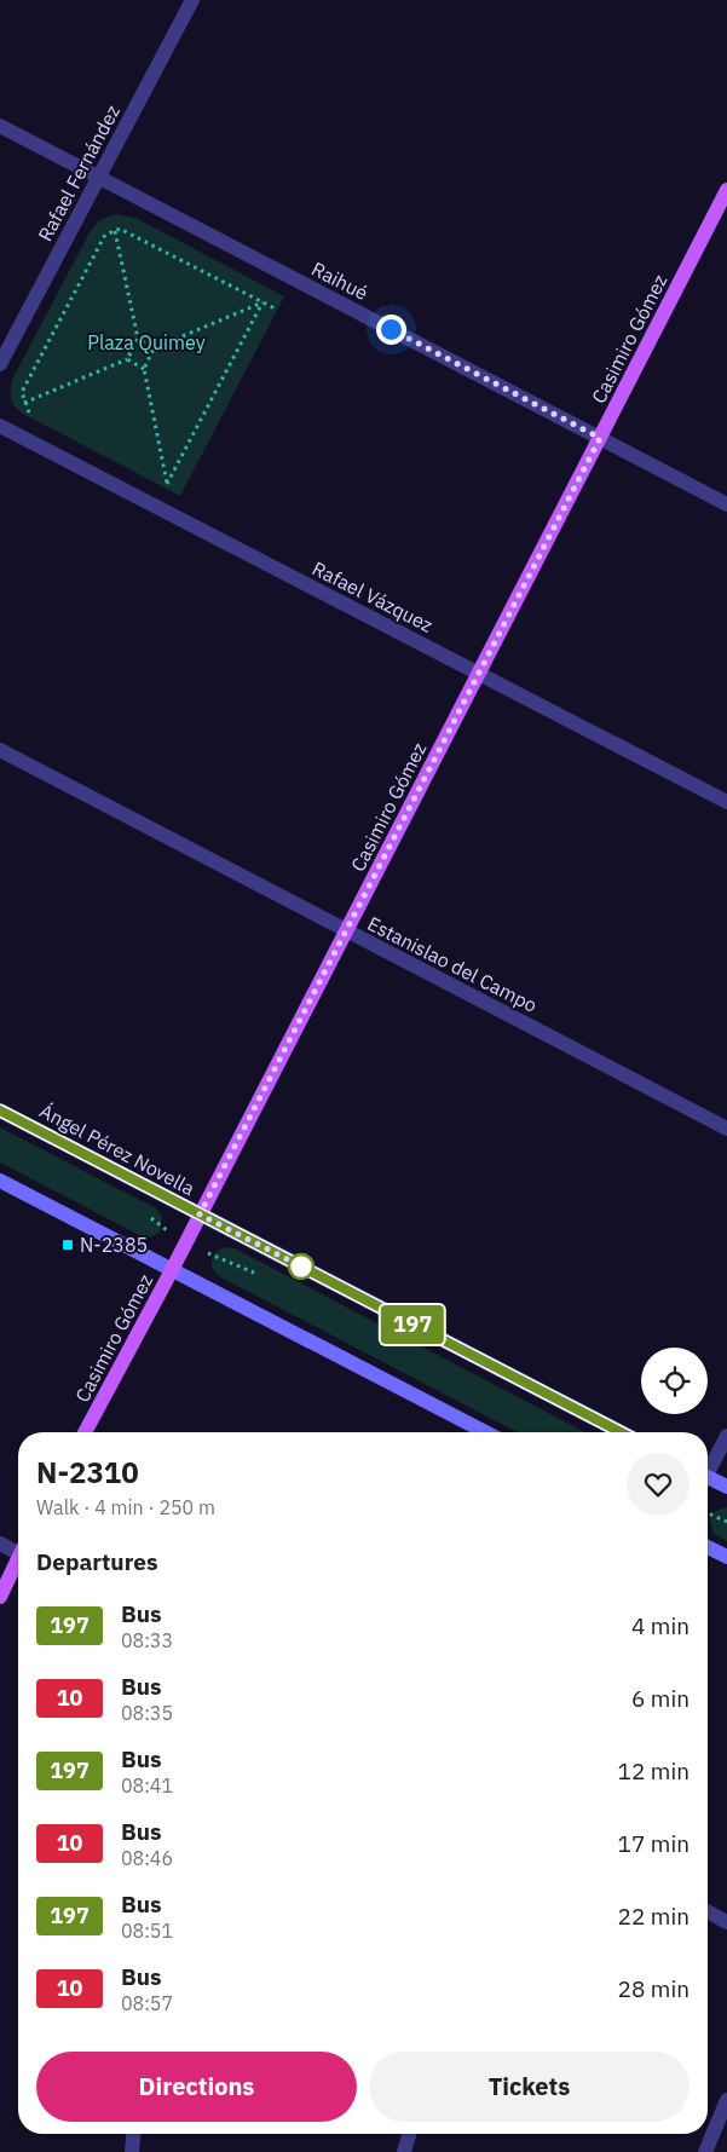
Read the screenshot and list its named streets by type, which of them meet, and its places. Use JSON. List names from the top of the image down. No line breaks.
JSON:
{"streets":{"main road":["Casimiro Gómez","Ángel Pérez Novella"],"street":["Rafael Fernández","Raihué","Rafael Vázquez","Estanislao del Campo"]},"crossings":[["Rafael Fernández","Raihué"],["Raihué","Casimiro Gómez"],["Casimiro Gómez","Rafael Vázquez"],["Casimiro Gómez","Estanislao del Campo"],["Casimiro Gómez","Ángel Pérez Novella"]],"parks":["Plaza Quimey"],"places":{"transit":["N-2385"]},"lines":["bus line 197"],"page":{"on_map":"197","heading":[["N-2310","Walk · 4 min · 250 m"],"Departures"],"list":[{"mark":"197","name":"Bus","note":"08:33","value":"4 min"},{"mark":"10","name":"Bus","note":"08:35","value":"6 min"},{"mark":"197","name":"Bus","note":"08:41","value":"12 min"},{"mark":"10","name":"Bus","note":"08:46","value":"17 min"},{"mark":"197","name":"Bus","note":"08:51","value":"22 min"},{"mark":"10","name":"Bus","note":"08:57","value":"28 min"}],"buttons":["Directions","Tickets"]}}
